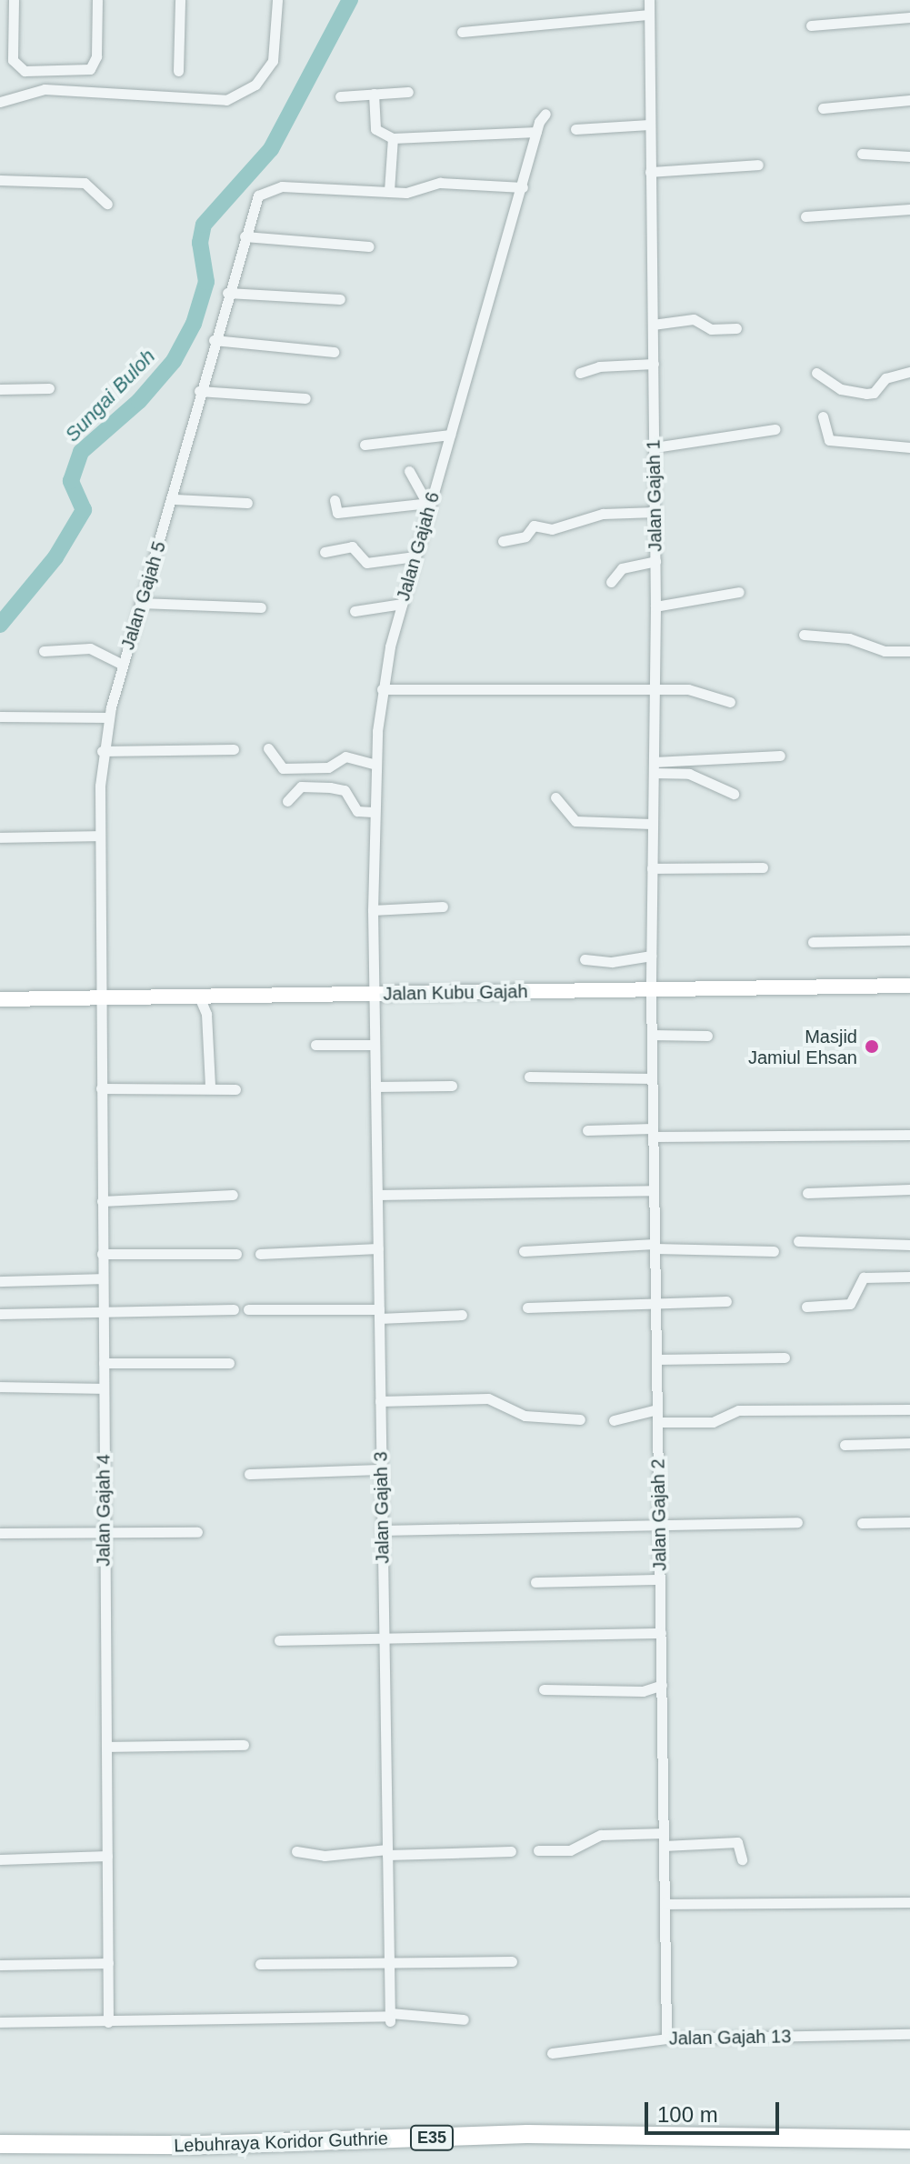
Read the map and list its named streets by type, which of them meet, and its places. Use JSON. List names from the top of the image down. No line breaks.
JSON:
{"streets":{"highway":["E35","Lebuhraya Koridor Guthrie"],"street":["Jalan Gajah 1","Jalan Gajah 6","Jalan Gajah 5","Jalan Kubu Gajah","Jalan Gajah 3","Jalan Gajah 4","Jalan Gajah 2","Jalan Gajah 13"]},"crossings":[["Jalan Gajah 1","Jalan Kubu Gajah"],["Jalan Gajah 1","Jalan Gajah 2"],["Jalan Gajah 6","Jalan Kubu Gajah"],["Jalan Gajah 6","Jalan Gajah 3"],["Jalan Gajah 5","Jalan Kubu Gajah"],["Jalan Gajah 5","Jalan Gajah 4"],["Jalan Kubu Gajah","Jalan Gajah 3"],["Jalan Kubu Gajah","Jalan Gajah 4"],["Jalan Kubu Gajah","Jalan Gajah 2"],["Jalan Gajah 2","Jalan Gajah 13"]],"water":["Sungai Buloh"],"places":["Masjid Jamiul Ehsan"],"scale_bar":"100 m"}
